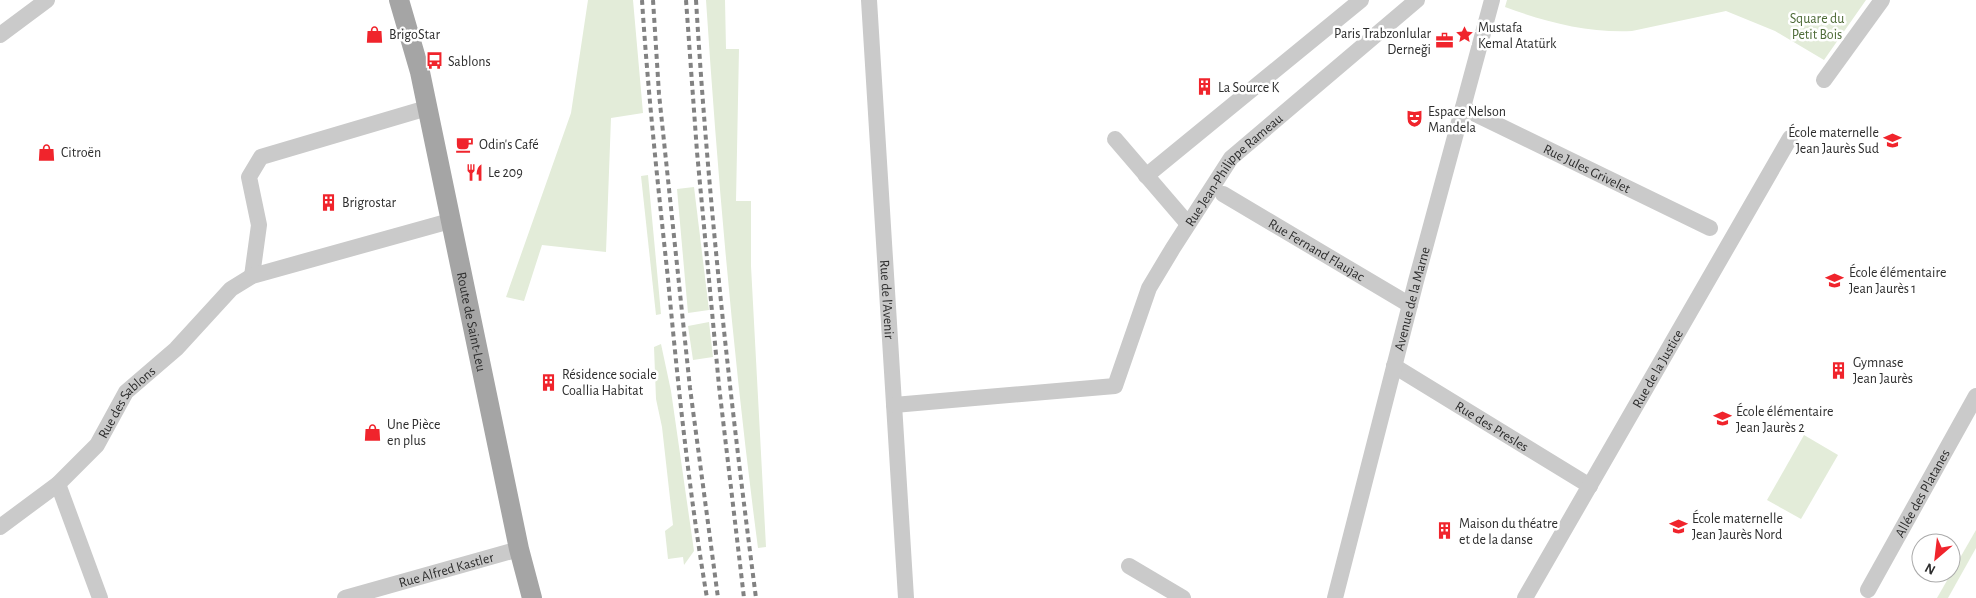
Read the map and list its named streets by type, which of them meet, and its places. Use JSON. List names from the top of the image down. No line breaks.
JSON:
{"streets":{"main road":["Route de Saint-Leu"],"street":["Rue Jules Grivelet","Rue Jean-Philippe Rameau","Rue Fernand Flaujac","Rue de l'Avenir","Avenue de la Marne","Rue de la Justice","Rue des Sablons","Rue des Presles","Allée des Platanes","Rue Alfred Kastler"]},"crossings":[["Rue Jules Grivelet","Avenue de la Marne"],["Rue Jean-Philippe Rameau","Rue de l'Avenir"],["Rue Fernand Flaujac","Avenue de la Marne"],["Avenue de la Marne","Rue des Presles"],["Route de Saint-Leu","Rue des Sablons"],["Route de Saint-Leu","Rue Alfred Kastler"],["Rue de la Justice","Rue des Presles"]],"parks":["Square du Petit Bois"],"places":{"shop":["BrigoStar","Citroën","Une Pièce en plus"],"place":["Mustafa Kemal Atatürk"],"office":["Paris Trabzonlular Derneği"],"bus stop":["Sablons"],"building":["La Source K","Brigrostar","Gymnase Jean Jaurès","Résidence sociale Coallia Habitat","Maison du théatre et de la danse"],"theatre":["Espace Nelson Mandela"],"school or university":["École maternelle Jean Jaurès Sud","École élémentaire Jean Jaurès 1","École élémentaire Jean Jaurès 2","École maternelle Jean Jaurès Nord"],"cafe":["Odin's Café"],"restaurant":["Le 209"]},"north":"bottom left"}
